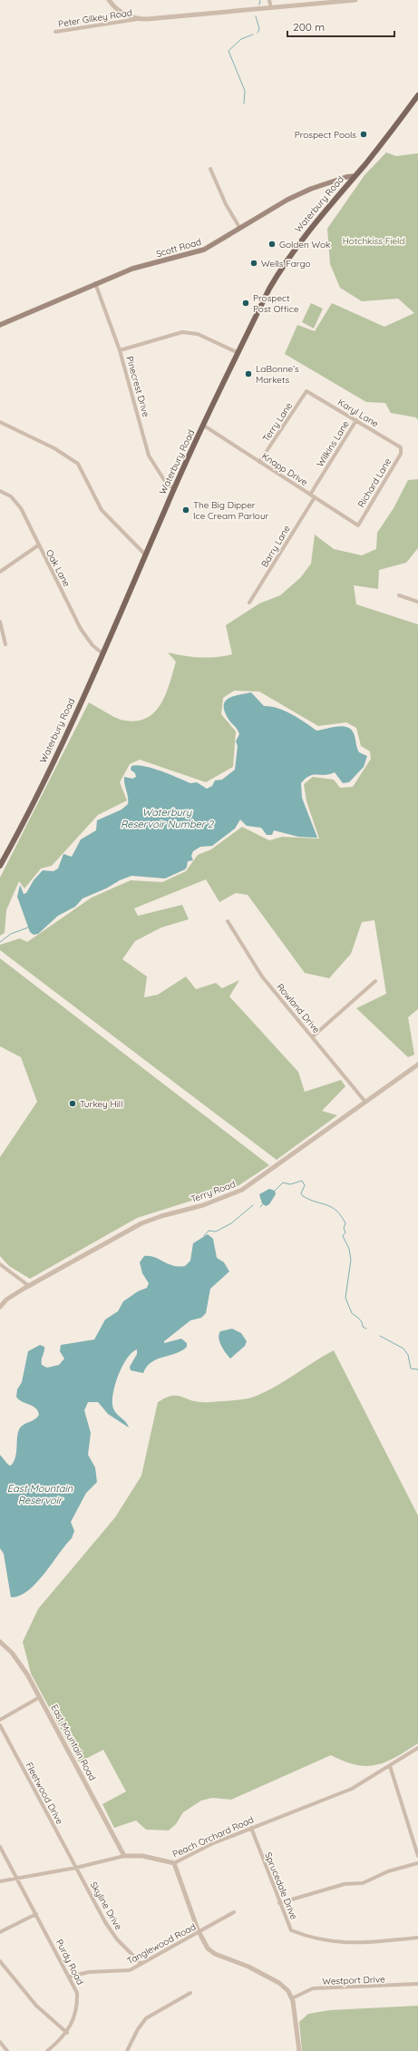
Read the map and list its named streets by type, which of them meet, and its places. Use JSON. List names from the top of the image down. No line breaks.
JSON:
{"streets":{"main road":["Waterbury Road","Scott Road"],"street":["Peter Gilkey Road","Pinecrest Drive","Karyl Lane","Terry Lane","Wilkins Lane","Knapp Drive","Richard Lane","Barry Lane","Oak Lane","Rowland Drive","Terry Road","East Mountain Road","Fleetwood Drive","Peach Orchard Road","Sprucedale Drive","Skyline Drive","Tanglewood Road","Purdy Road","Westport Drive"]},"crossings":[["Waterbury Road","Scott Road"],["Waterbury Road","Pinecrest Drive"],["Waterbury Road","Knapp Drive"],["Waterbury Road","Oak Lane"],["Scott Road","Pinecrest Drive"],["Karyl Lane","Terry Lane"],["Karyl Lane","Wilkins Lane"],["Karyl Lane","Richard Lane"],["Terry Lane","Knapp Drive"],["Wilkins Lane","Knapp Drive"],["Knapp Drive","Richard Lane"],["Knapp Drive","Barry Lane"],["Rowland Drive","Terry Road"],["East Mountain Road","Peach Orchard Road"],["Fleetwood Drive","Peach Orchard Road"],["Fleetwood Drive","Skyline Drive"],["Peach Orchard Road","Sprucedale Drive"],["Peach Orchard Road","Skyline Drive"],["Peach Orchard Road","Purdy Road"],["Skyline Drive","Tanglewood Road"],["Tanglewood Road","Purdy Road"]],"water":["Waterbury Reservoir Number 2","East Mountain Reservoir"],"parks":["Hotchkiss Field"],"places":["Prospect Pools","Golden Wok","Wells Fargo","Prospect Post Office","LaBonne’s Markets","The Big Dipper Ice Cream Parlour","Turkey Hill"],"scale_bar":"200 m"}
